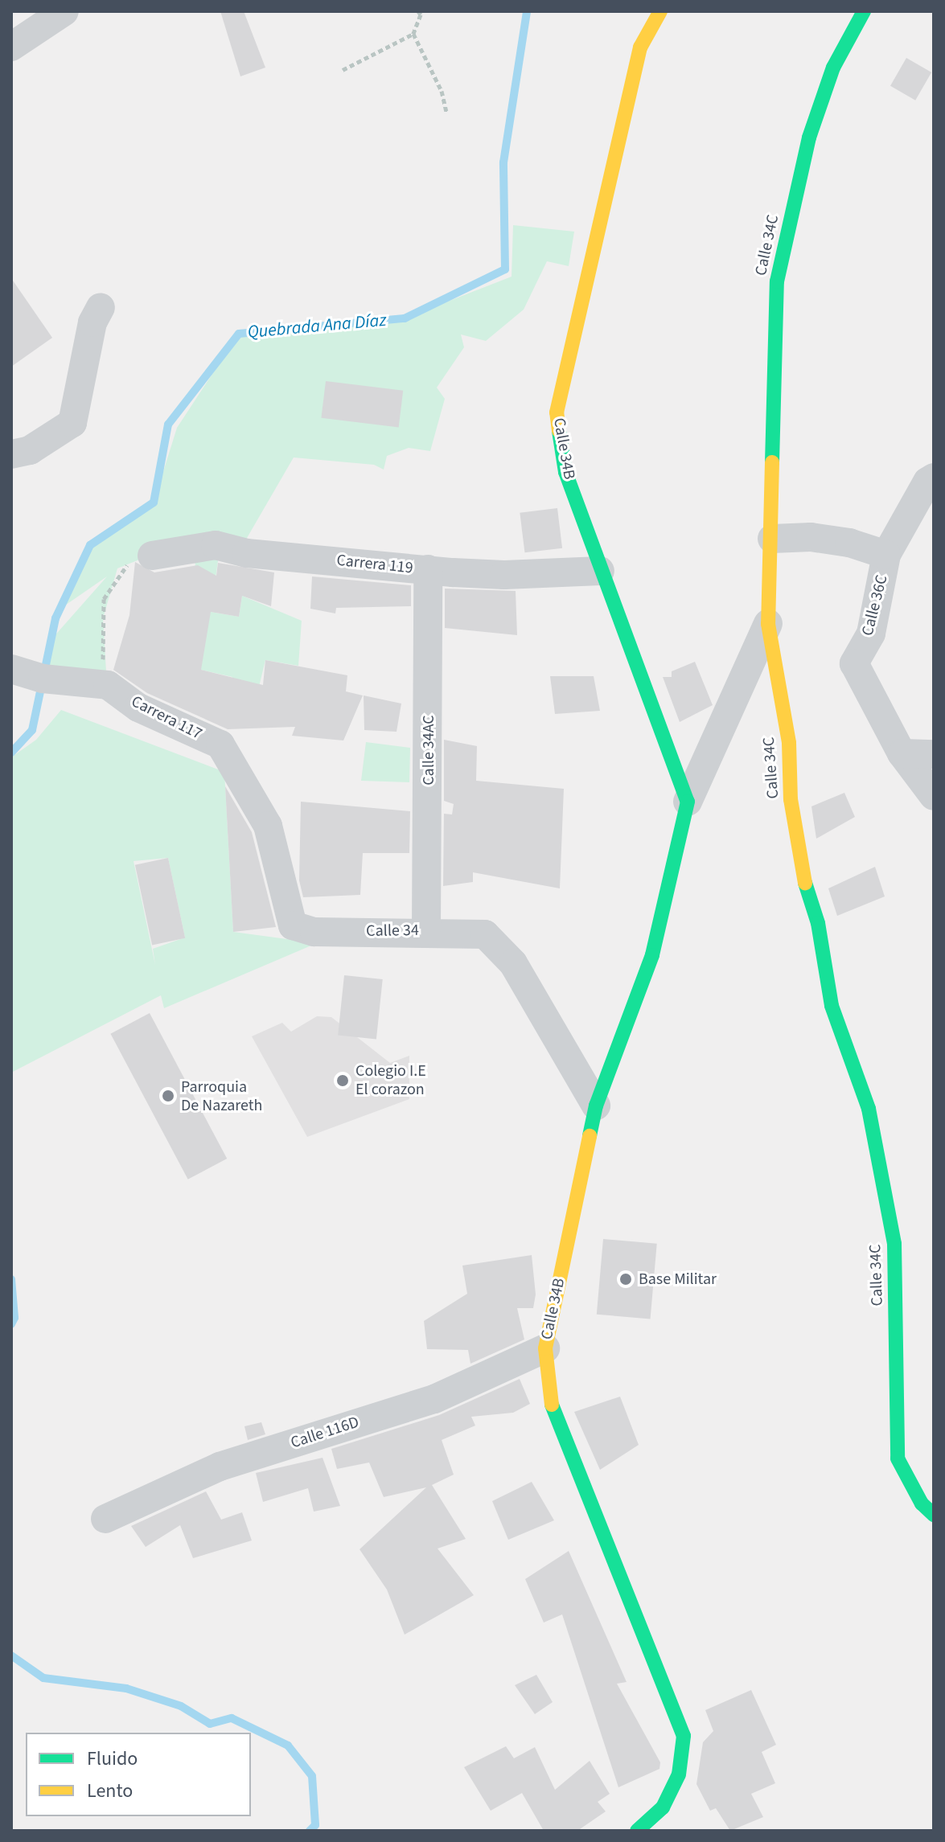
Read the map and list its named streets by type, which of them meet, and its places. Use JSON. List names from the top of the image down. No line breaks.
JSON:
{"streets":{"street":["Calle 34C","Calle 34B","Carrera 119","Calle 36C","Carrera 117","Calle 34AC","Calle 34","Calle 116D"]},"crossings":[["Calle 34C","Calle 34B"],["Calle 34B","Carrera 119"],["Calle 34B","Calle 34"],["Calle 34B","Calle 116D"],["Carrera 119","Calle 34AC"],["Carrera 117","Calle 34"],["Calle 34AC","Calle 34"]],"water":["Quebrada Ana Díaz"],"places":["Colegio I.E El corazon","Parroquia De Nazareth","Base Militar"],"legend":["Fluido","Lento"]}
